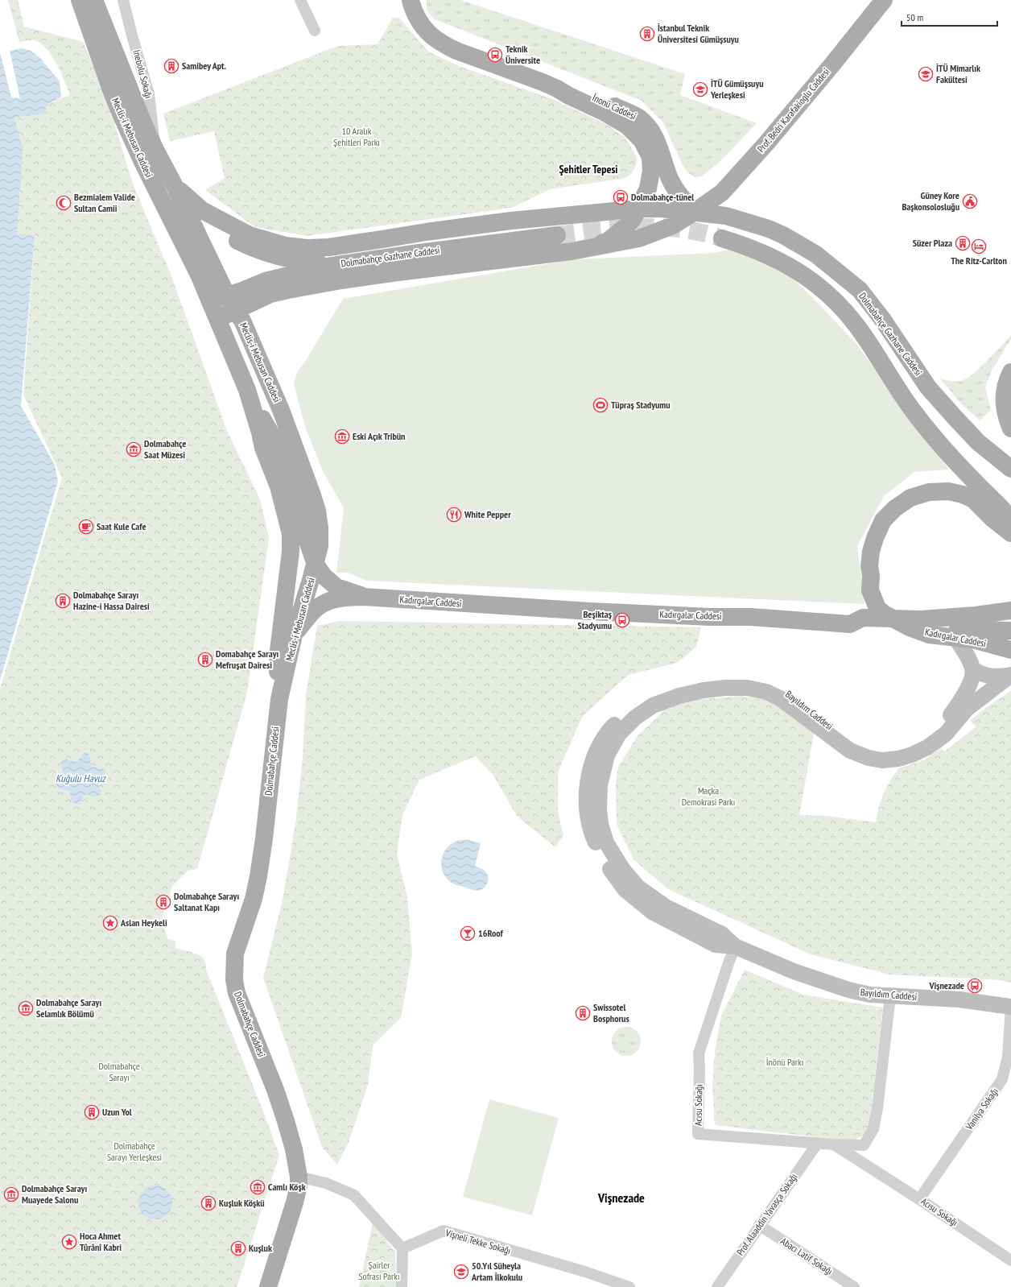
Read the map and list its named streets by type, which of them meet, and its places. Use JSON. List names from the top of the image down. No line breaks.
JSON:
{"streets":{"main road":["İnonü Caddesi","Prof. Bedri Karafakioglu Caddesi","Meclis-i Mebusan Caddesi","Dolmabahçe Gazhane Caddesi","Kadırgalar Caddesi","Bayıldım Caddesi","Dolmabahçe Caddesi"],"street":["Inebolu Sokağı","Acısu Sokağı","Vanilya Sokağı","Prof. Alaaddin Yavasça Sokağı","Vişneli Tekke Sokağı","Abacı Latif Sokağı"]},"crossings":[["Inebolu Sokağı","Meclis-i Mebusan Caddesi"],["İnonü Caddesi","Prof. Bedri Karafakioglu Caddesi"],["İnonü Caddesi","Dolmabahçe Gazhane Caddesi"],["Prof. Bedri Karafakioglu Caddesi","Dolmabahçe Gazhane Caddesi"],["Meclis-i Mebusan Caddesi","Dolmabahçe Gazhane Caddesi"],["Meclis-i Mebusan Caddesi","Kadırgalar Caddesi"],["Meclis-i Mebusan Caddesi","Dolmabahçe Caddesi"],["Bayıldım Caddesi","Acısu Sokağı"],["Bayıldım Caddesi","Vanilya Sokağı"],["Acısu Sokağı","Vanilya Sokağı"],["Acısu Sokağı","Prof. Alaaddin Yavasça Sokağı"],["Prof. Alaaddin Yavasça Sokağı","Abacı Latif Sokağı"]],"districts":["Şehitler Tepesi","Vişnezade"],"water":["Kuğulu Havuz"],"parks":["10 Aralık Şehitleri Parkı","Maçka Demokrasi Parkı","İnönü Parkı","Dolmabahçe Sarayı","Dolmabahçe Sarayı Yerleşkesi","Şairler Sofrası Parkı"],"places":{"building":["İstanbul Teknik Üniversitesi Gümüşsuyu","Samibey Apt.","Süzer Plaza","Dolmabahçe Sarayı Hazine-i Hassa Dairesi","Domabahçe Sarayı Mefruşat Dairesi","Dolmabahçe Sarayı Saltanat Kapı","Swissotel Bosphorus","Uzun Yol","Kuşluk Köşkü","Kuşluk"],"bus stop":["Teknik Üniversite","Dolmabahçe-tünel","Beşiktaş Stadyumu","Vişnezade"],"school or university":["İTÜ Mimarlık Fakültesi","İTÜ Gümüşsuyu Yerleşkesi","50.Yıl Süheyla Artam İlkokulu"],"public building":["Güney Kore Başkonsolosluğu"],"mosque":["Bezmialem Valide Sultan Camii"],"hotel":["The Ritz-Carlton"],"sports":["Tüpraş Stadyumu"],"museum":["Eski Açık Tribün","Dolmabahçe Saat Müzesi","Dolmabahçe Sarayı Selamlık Bölümü","Camlı Köşk","Dolmabahçe Sarayı Muayede Salonu"],"restaurant":["White Pepper"],"cafe":["Saat Kule Cafe"],"place":["Aslan Heykeli","Hoca Ahmet Tûrânî Kabri"],"bar":["16Roof"]},"scale_bar":"50 m"}
